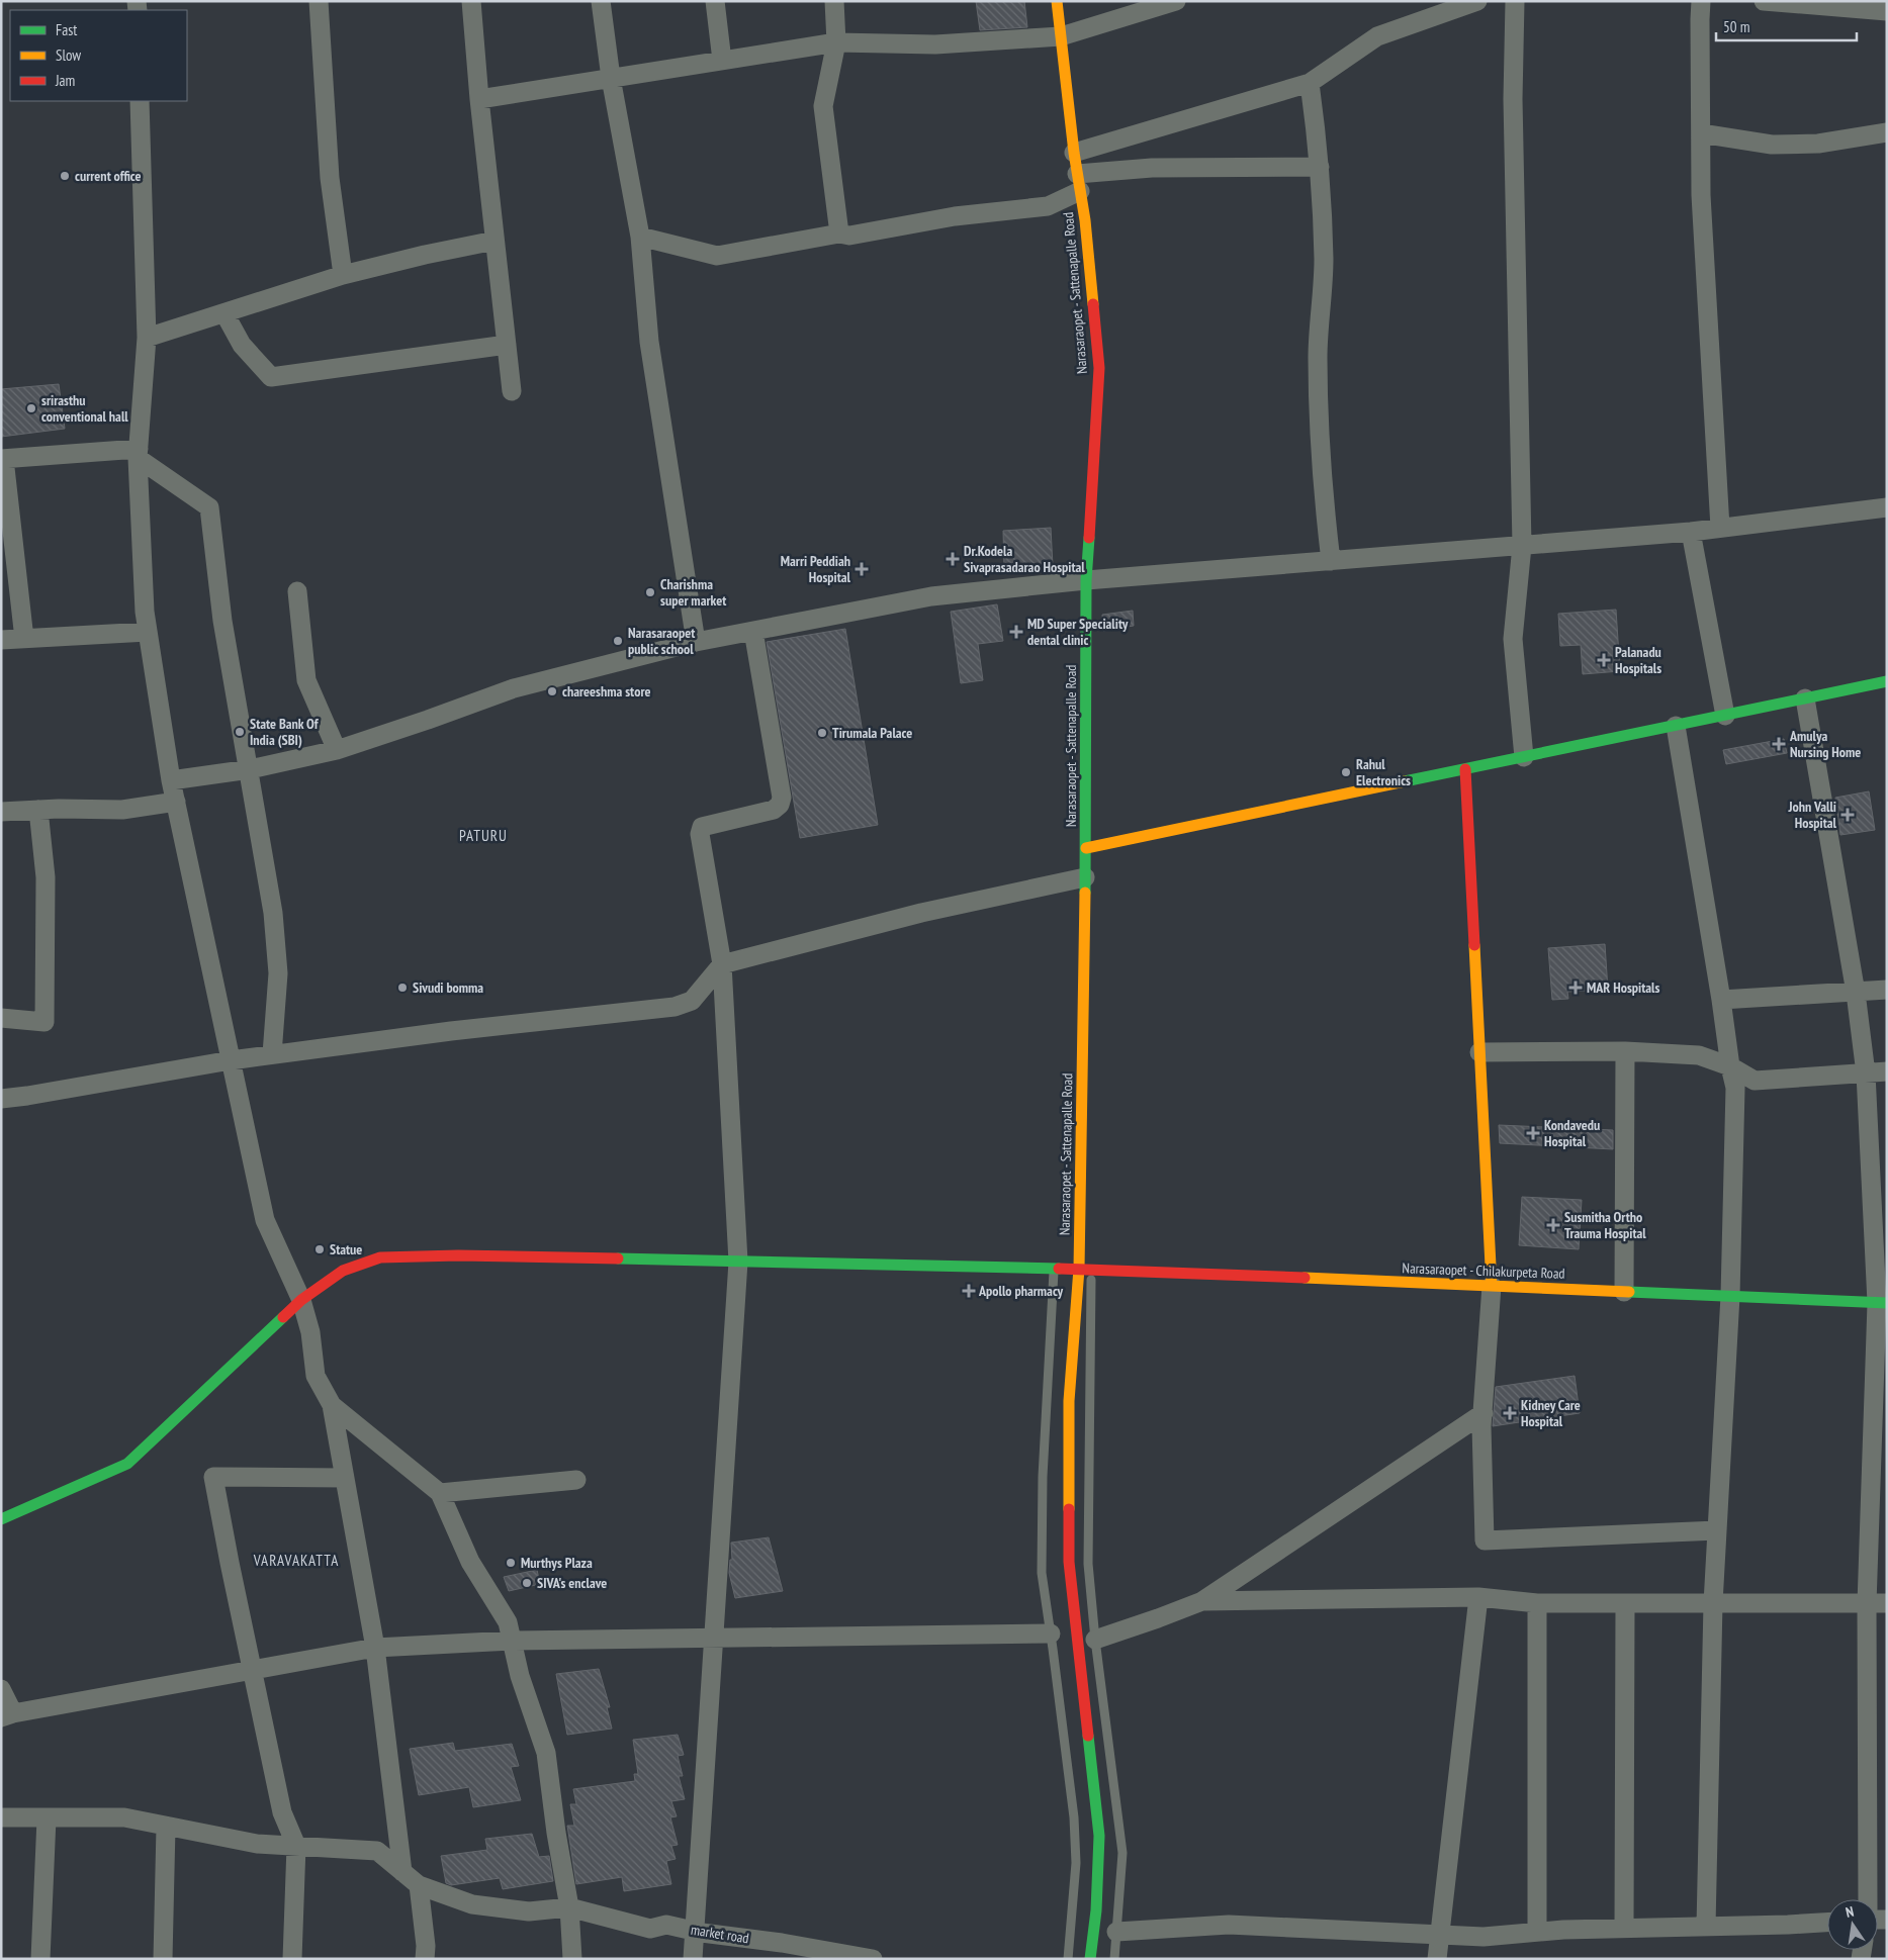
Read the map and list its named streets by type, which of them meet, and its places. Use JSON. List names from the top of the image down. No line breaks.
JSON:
{"streets":{"main road":["Narasaraopet - Sattenapalle Road","Narasaraopet - Chilakurpeta Road"],"street":["market road"]},"crossings":[["Narasaraopet - Sattenapalle Road","Narasaraopet - Chilakurpeta Road"]],"districts":["PATURU","VARAVAKATTA"],"places":{"other":["current office","srirasthu conventional hall","Charishma super market","Narasaraopet public school","chareeshma store","State Bank Of India (SBI)","Tirumala Palace","Rahul Electronics","Sivudi bomma","Statue","Murthys Plaza","SIVA's enclave"],"health":["Dr.Kodela Sivaprasadarao Hospital","Marri Peddiah Hospital","MD Super Speciality dental clinic","Palanadu Hospitals","Amulya Nursing Home","John Valli Hospital","MAR Hospitals","Kondavedu Hospital","Susmitha Ortho Trauma Hospital","Apollo pharmacy","Kidney Care Hospital"]},"legend":["Fast","Slow","Jam"],"scale_bar":"50 m","north":"top"}
